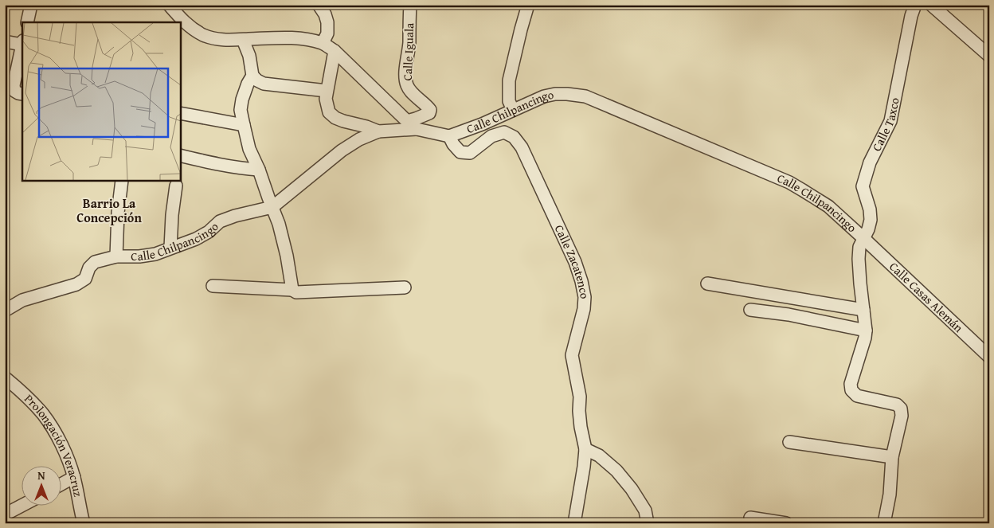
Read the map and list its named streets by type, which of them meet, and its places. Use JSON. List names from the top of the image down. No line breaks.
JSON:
{"streets":{"street":["Calle Iguala","Calle Chilpancingo","Calle Taxco","Calle Zacatenco","Calle Casas Alemán","Prolongación Veracruz"]},"crossings":[["Calle Chilpancingo","Calle Taxco"],["Calle Chilpancingo","Calle Zacatenco"],["Calle Chilpancingo","Calle Casas Alemán"],["Calle Taxco","Calle Casas Alemán"]],"districts":["Barrio La Concepción"],"north":"top"}
